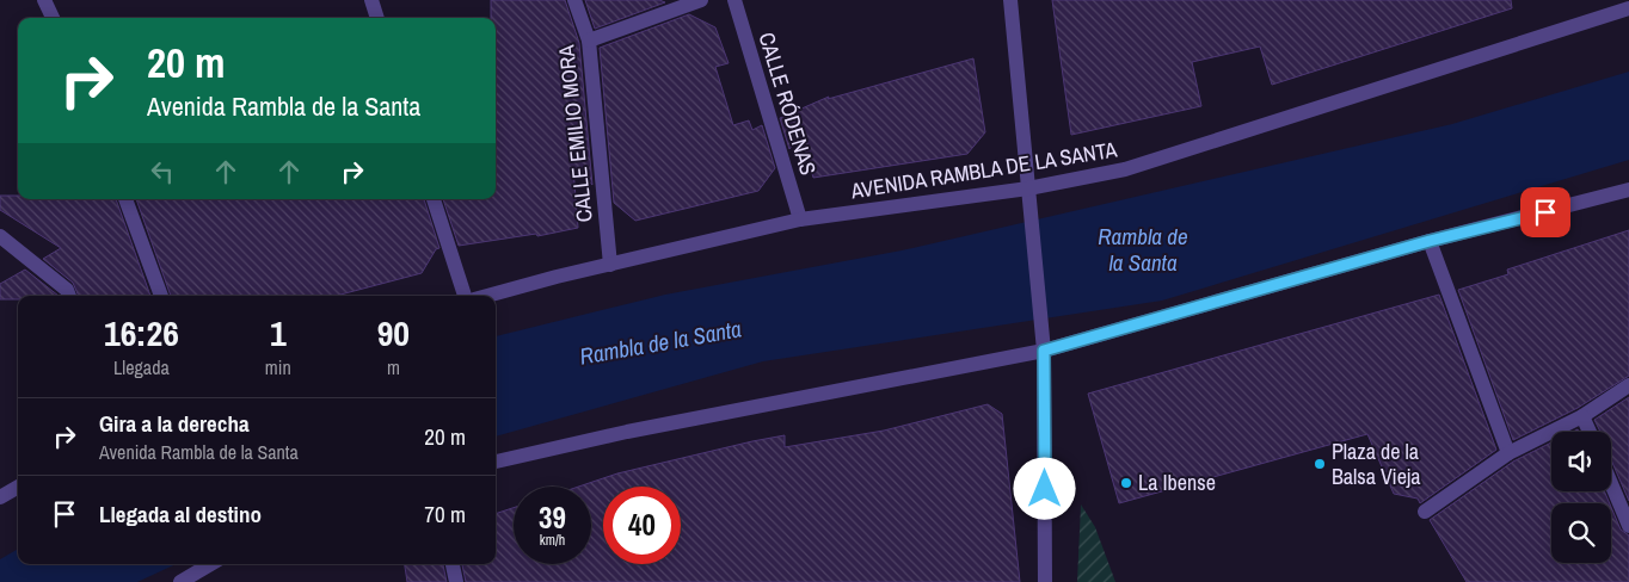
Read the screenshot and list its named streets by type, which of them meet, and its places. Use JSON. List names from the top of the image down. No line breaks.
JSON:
{"streets":{"street":["CALLE RÓDENAS","CALLE EMILIO MORA","AVENIDA RAMBLA DE LA SANTA"]},"crossings":[["CALLE RÓDENAS","AVENIDA RAMBLA DE LA SANTA"],["CALLE EMILIO MORA","AVENIDA RAMBLA DE LA SANTA"]],"water":["Rambla de la Santa"],"places":["Plaza de la Balsa Vieja","La Ibense"],"page":{"turn":["20 m","Avenida Rambla de la Santa"],"eta":["16:26","Llegada","1","min","90","m"],"list":[{"name":"Gira a la derecha","note":"Avenida Rambla de la Santa","value":"20 m"},{"name":"Llegada al destino","value":"70 m"}],"speed":"39 km/h","limit":"40"}}
